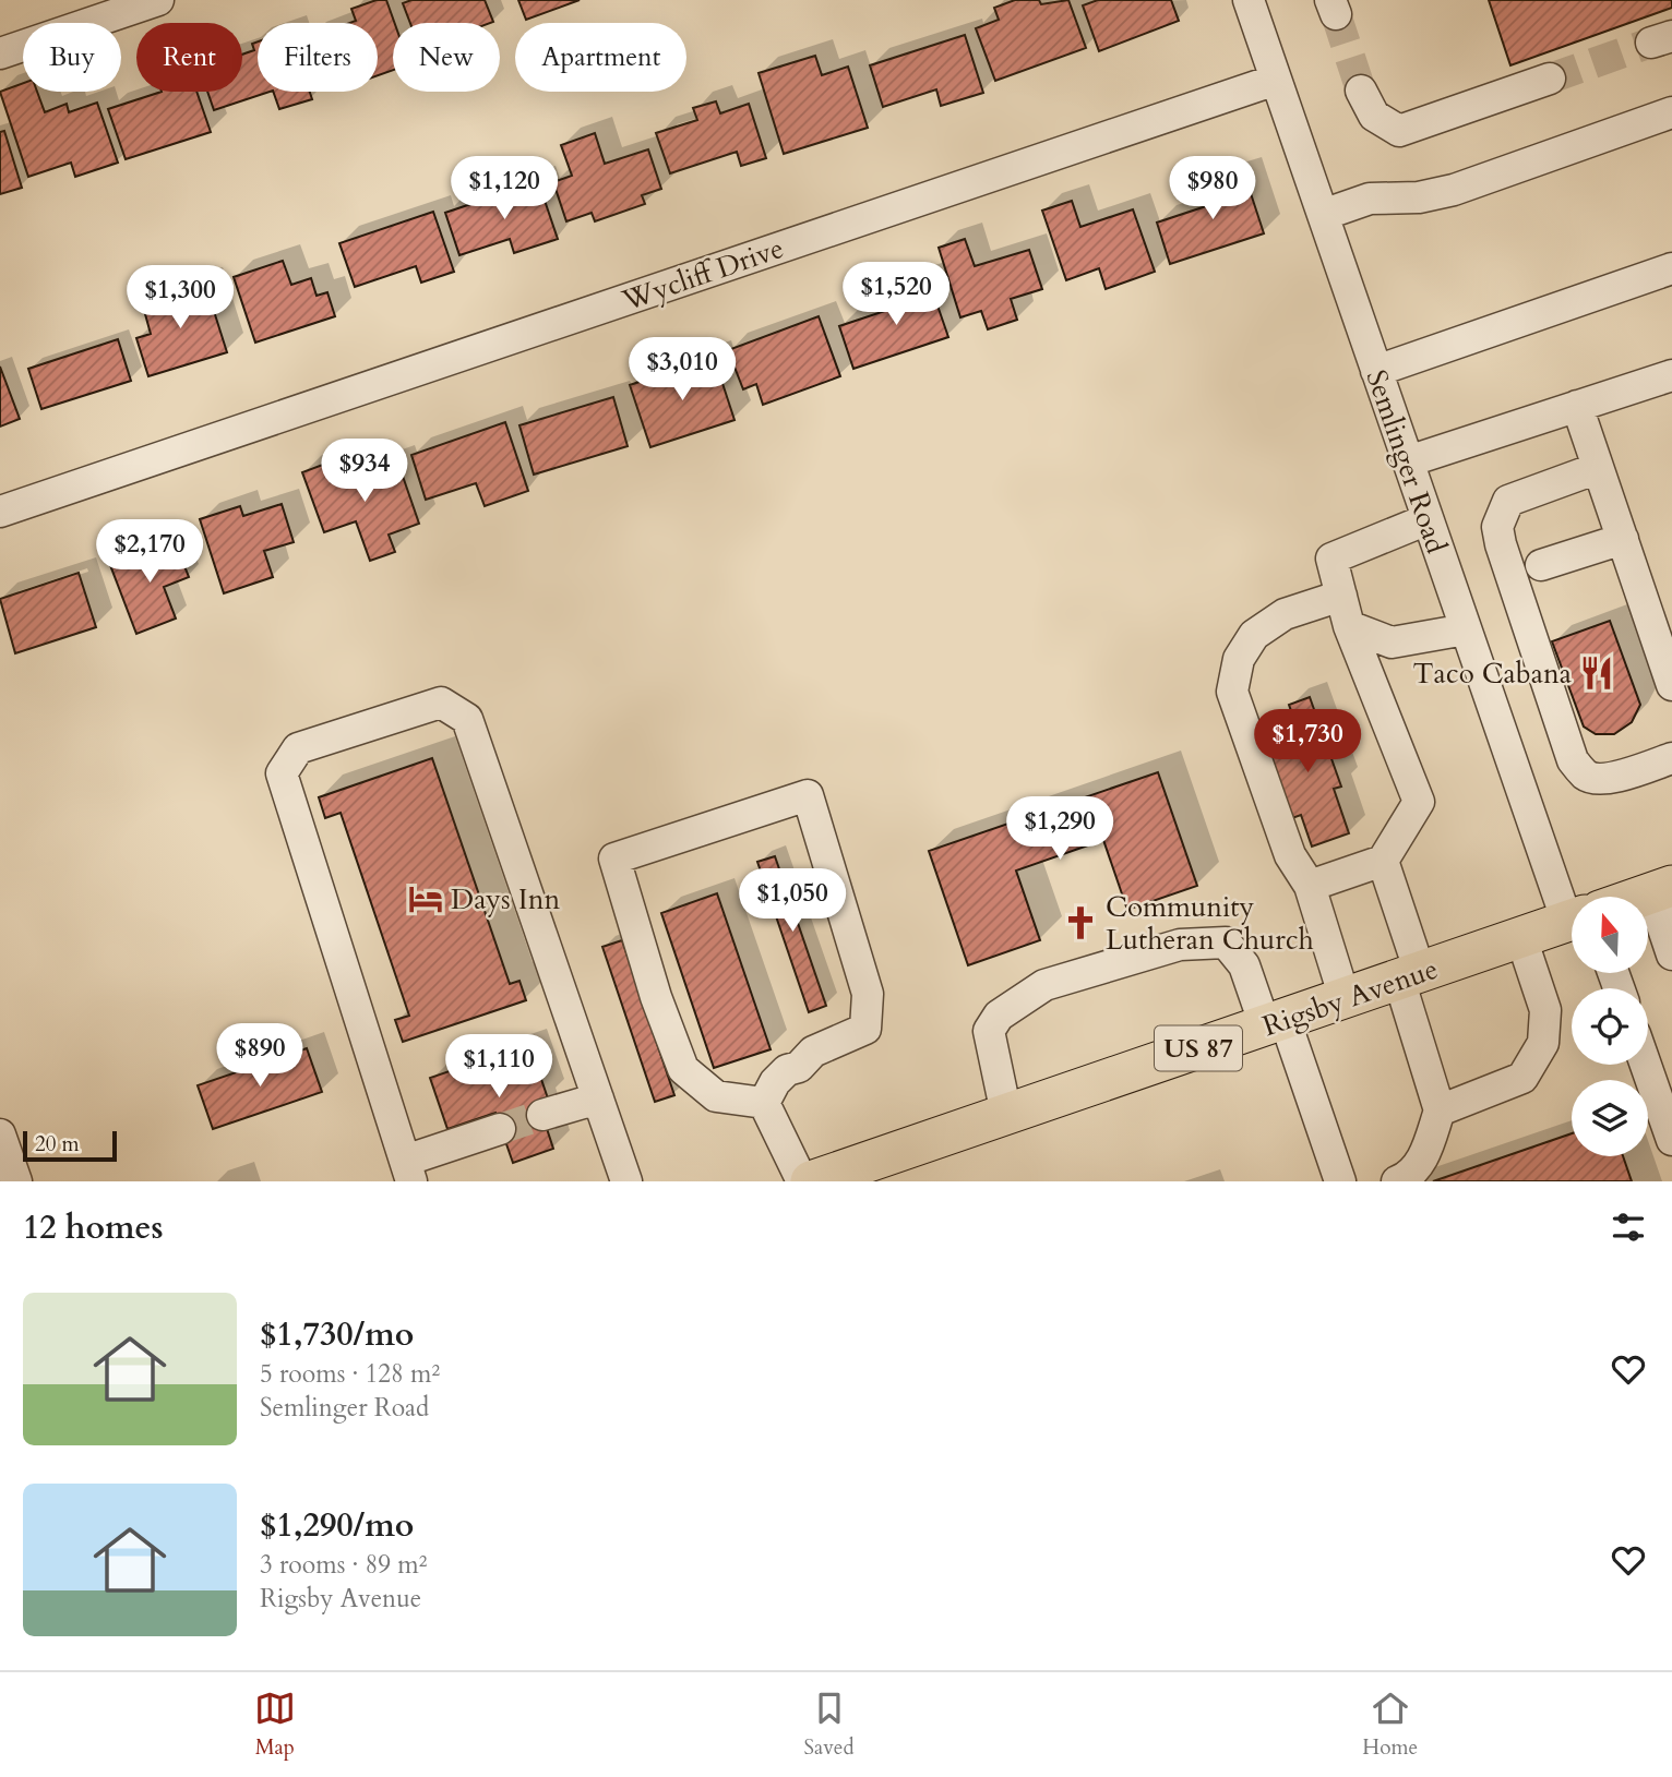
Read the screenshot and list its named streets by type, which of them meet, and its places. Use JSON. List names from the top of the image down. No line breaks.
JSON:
{"streets":{"main road":["Rigsby Avenue","US 87"],"street":["Wycliff Drive","Semlinger Road"]},"crossings":[["Wycliff Drive","Semlinger Road"]],"places":{"restaurant":["Taco Cabana"],"hotel":["Days Inn"],"church":["Community Lutheran Church"]},"scale_bar":"20 m","north":"top","page":{"chip":["Buy","Rent","Filters","New","Apartment"],"price":["$1,120","$980","$1,520","$1,300","$3,010","$934","$2,170","$1,730","$1,290","$1,050","$890","$1,110"],"scale":"20 m","heading":"12 homes","list":[{"name":"$1,730/mo","note":"5 rooms · 128 m² · Semlinger Road"},{"name":"$1,290/mo","note":"3 rooms · 89 m² · Rigsby Avenue"}],"tabs":["Map","Saved","Home"]}}
